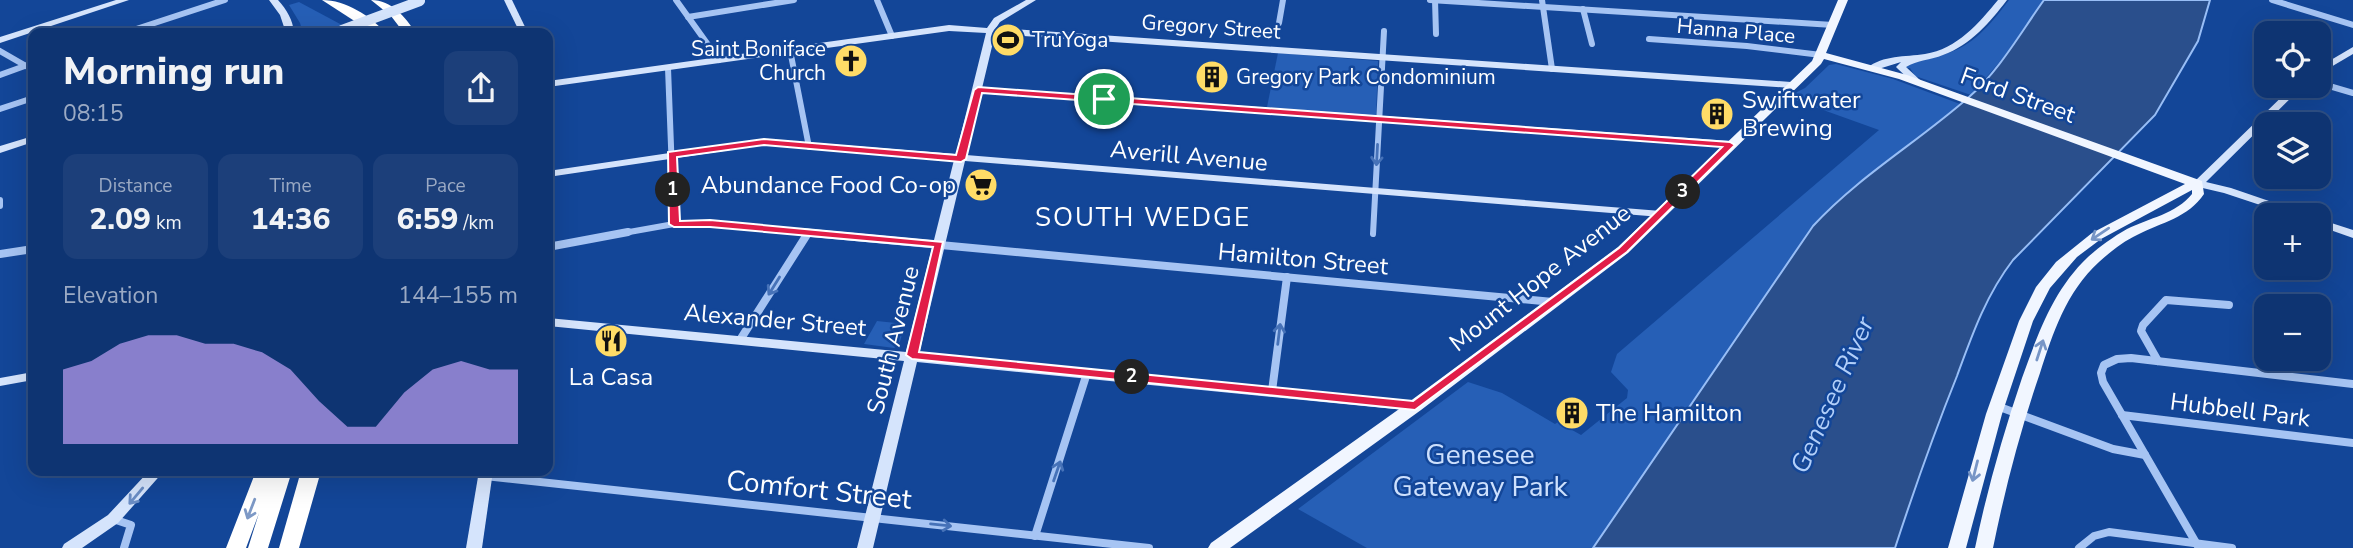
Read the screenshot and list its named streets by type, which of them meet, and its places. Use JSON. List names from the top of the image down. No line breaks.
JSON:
{"streets":{"main road":["Ford Street","Mount Hope Avenue"],"street":["Gregory Street","Hanna Place","Averill Avenue","Hamilton Street","Alexander Street","South Avenue","Hubbell Park","Comfort Street"]},"crossings":[["Gregory Street","Mount Hope Avenue"],["Gregory Street","South Avenue"],["Hanna Place","Ford Street"],["Hanna Place","Mount Hope Avenue"],["Ford Street","Mount Hope Avenue"],["Averill Avenue","Mount Hope Avenue"],["Averill Avenue","South Avenue"],["Hamilton Street","Mount Hope Avenue"],["Hamilton Street","South Avenue"],["Mount Hope Avenue","Alexander Street"],["Alexander Street","South Avenue"],["South Avenue","Comfort Street"]],"districts":["SOUTH WEDGE"],"water":["Genesee River"],"parks":["Genesee Gateway Park"],"places":{"sports":["TruYoga"],"church":["Saint Boniface Church"],"building":["Gregory Park Condominium","Swiftwater Brewing","The Hamilton"],"supermarket":["Abundance Food Co-op"],"restaurant":["La Casa"]},"page":{"map_buttons":["+","−"],"heading":["Morning run","08:15"],"stats":[["Distance","2.09 km"],["Time","14:36"],["Pace","6:59 /km"]],"pins":["1","3","2"],"chart":["Elevation","144–155 m"]}}
